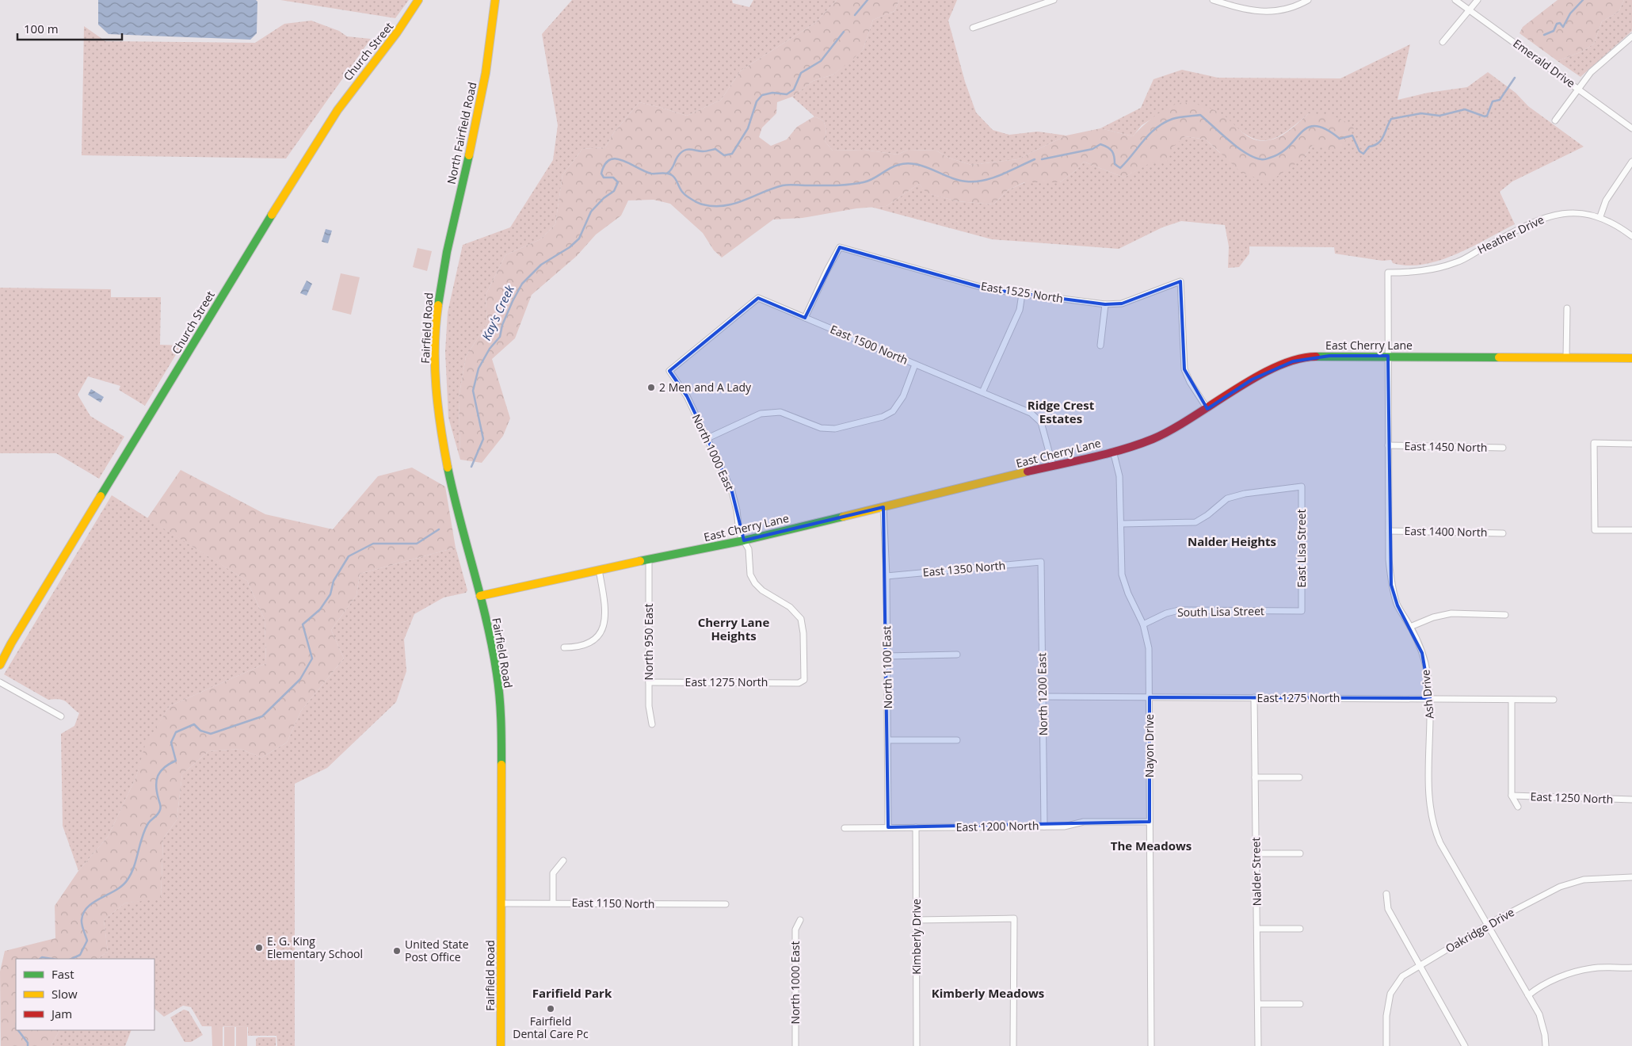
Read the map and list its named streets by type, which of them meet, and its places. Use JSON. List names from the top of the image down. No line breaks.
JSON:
{"streets":{"street":["Church Street","Emerald Drive","North Fairfield Road","Heather Drive","East 1525 North","Fairfield Road","East 1500 North","East Cherry Lane","East 1450 North","North 1000 East","East 1400 North","East Lisa Street","East 1350 North","South Lisa Street","North 950 East","North 1100 East","East 1275 North","North 1200 East","Ash Drive","Nayon Drive","East 1250 North","East 1200 North","Nalder Street","East 1150 North","Oakridge Drive","Kimberly Drive"]},"crossings":[["North Fairfield Road","Fairfield Road"],["Heather Drive","Ash Drive"],["East 1525 North","East 1500 North"],["East 1525 North","East Cherry Lane"],["Fairfield Road","East Cherry Lane"],["Fairfield Road","East 1150 North"],["East 1500 North","East Cherry Lane"],["East 1500 North","North 1000 East"],["East Cherry Lane","North 1000 East"],["East Cherry Lane","North 950 East"],["East Cherry Lane","North 1100 East"],["East Cherry Lane","Ash Drive"],["East Cherry Lane","Nayon Drive"],["East 1450 North","Ash Drive"],["North 1000 East","East 1275 North"],["East 1400 North","Ash Drive"],["East Lisa Street","South Lisa Street"],["East Lisa Street","Nayon Drive"],["East 1350 North","North 1100 East"],["East 1350 North","North 1200 East"],["South Lisa Street","Nayon Drive"],["North 950 East","East 1275 North"],["North 1100 East","East 1200 North"],["East 1275 North","North 1200 East"],["East 1275 North","Ash Drive"],["East 1275 North","Nayon Drive"],["East 1275 North","Nalder Street"],["North 1200 East","East 1200 North"],["Ash Drive","Oakridge Drive"],["Nayon Drive","East 1200 North"],["East 1200 North","Kimberly Drive"]],"districts":["Ridge Crest Estates","Nalder Heights","Cherry Lane Heights","The Meadows","Farifield Park","Kimberly Meadows"],"water":["Kay's Creek"],"places":["2 Men and A Lady","E. G. King Elementary School","United State Post Office","Fairfield Dental Care Pc"],"legend":["Fast","Slow","Jam"],"scale_bar":"100 m"}
